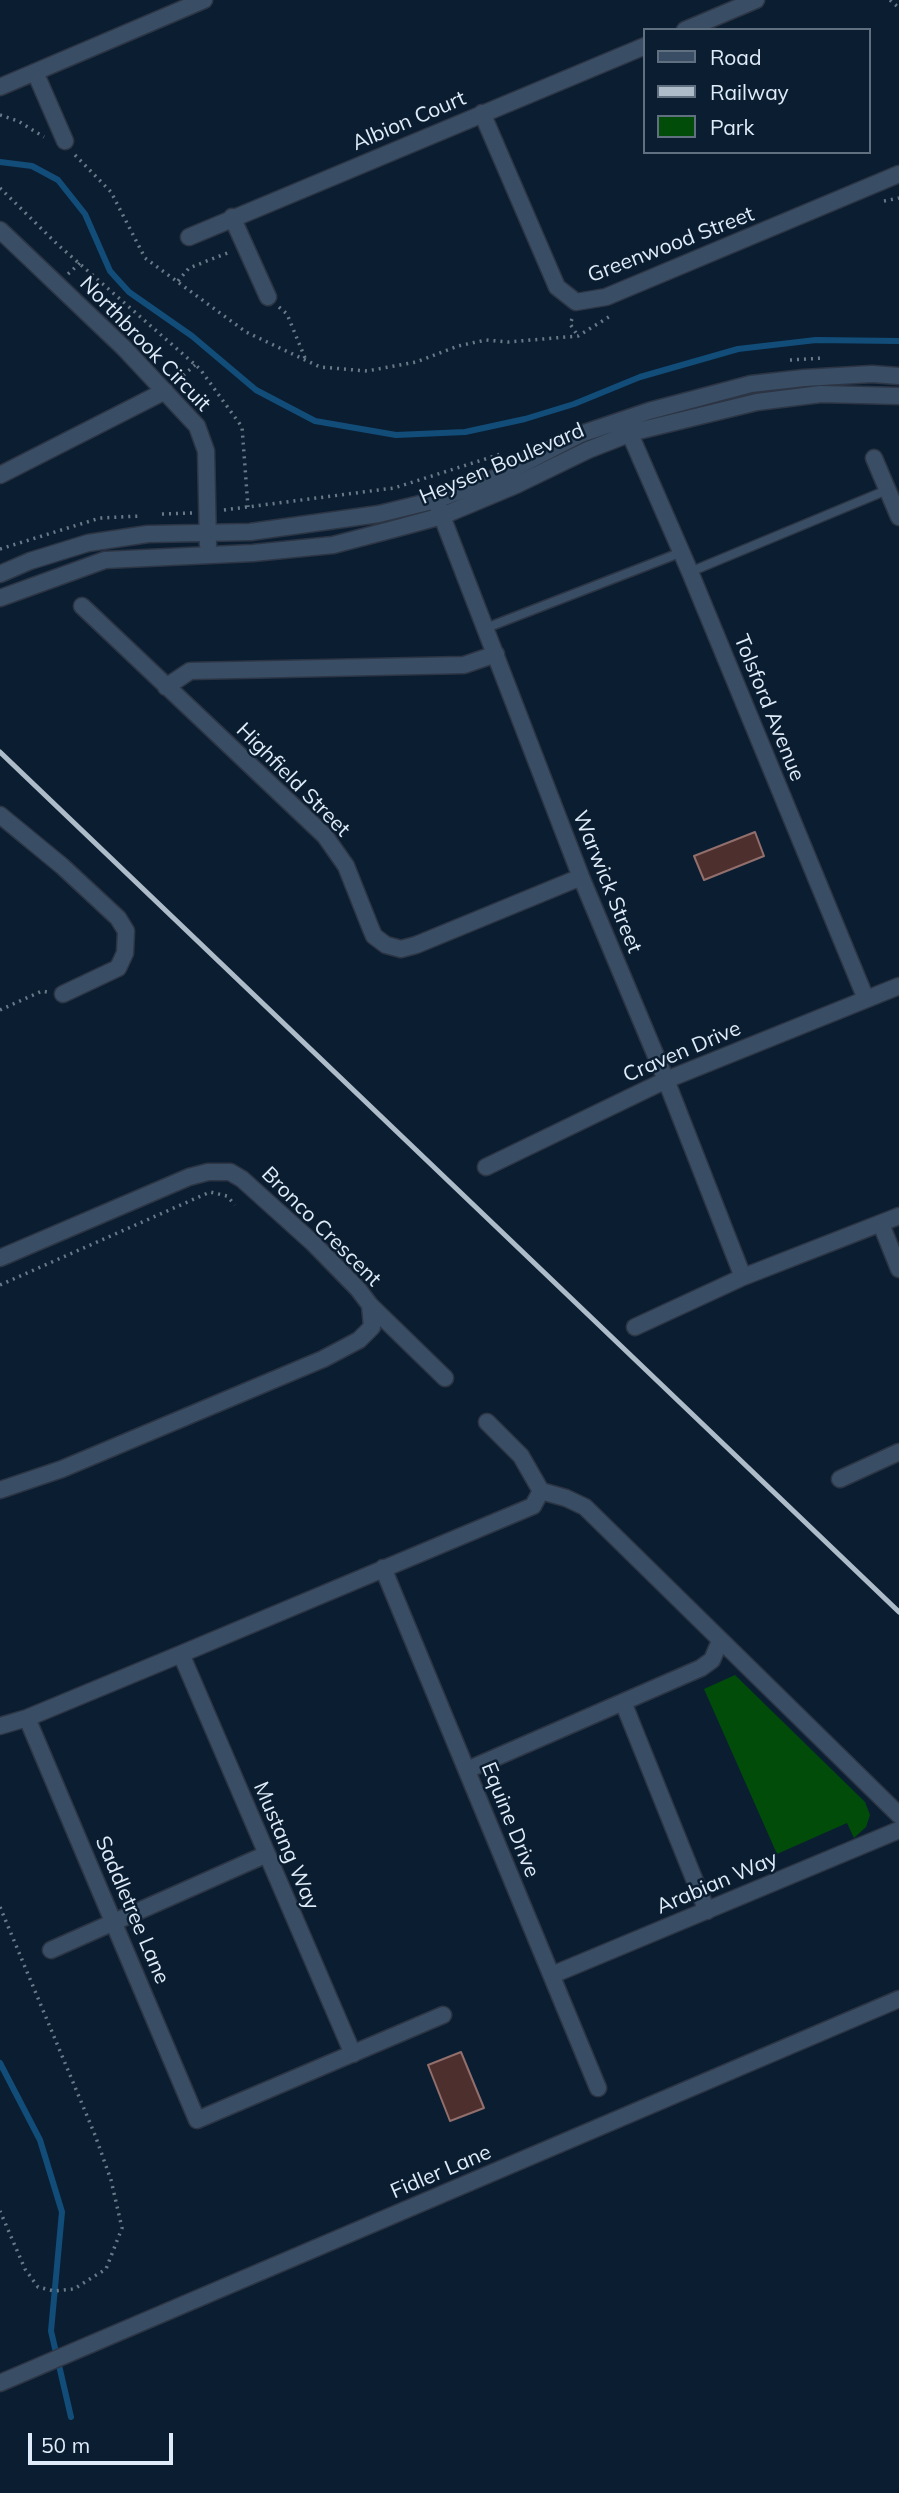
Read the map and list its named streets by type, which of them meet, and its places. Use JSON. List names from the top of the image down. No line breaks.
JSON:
{"streets":{"street":["Albion Court","Greenwood Street","Northbrook Circuit","Heysen Boulevard","Tolsford Avenue","Highfield Street","Warwick Street","Craven Drive","Bronco Crescent","Equine Drive","Mustang Way","Arabian Way","Saddletree Lane","Fidler Lane"]},"crossings":[["Albion Court","Greenwood Street"],["Northbrook Circuit","Heysen Boulevard"],["Heysen Boulevard","Tolsford Avenue"],["Heysen Boulevard","Warwick Street"],["Tolsford Avenue","Craven Drive"],["Highfield Street","Warwick Street"],["Warwick Street","Craven Drive"],["Equine Drive","Arabian Way"],["Mustang Way","Saddletree Lane"]],"legend":["Road","Railway","Park"],"scale_bar":"50 m"}
